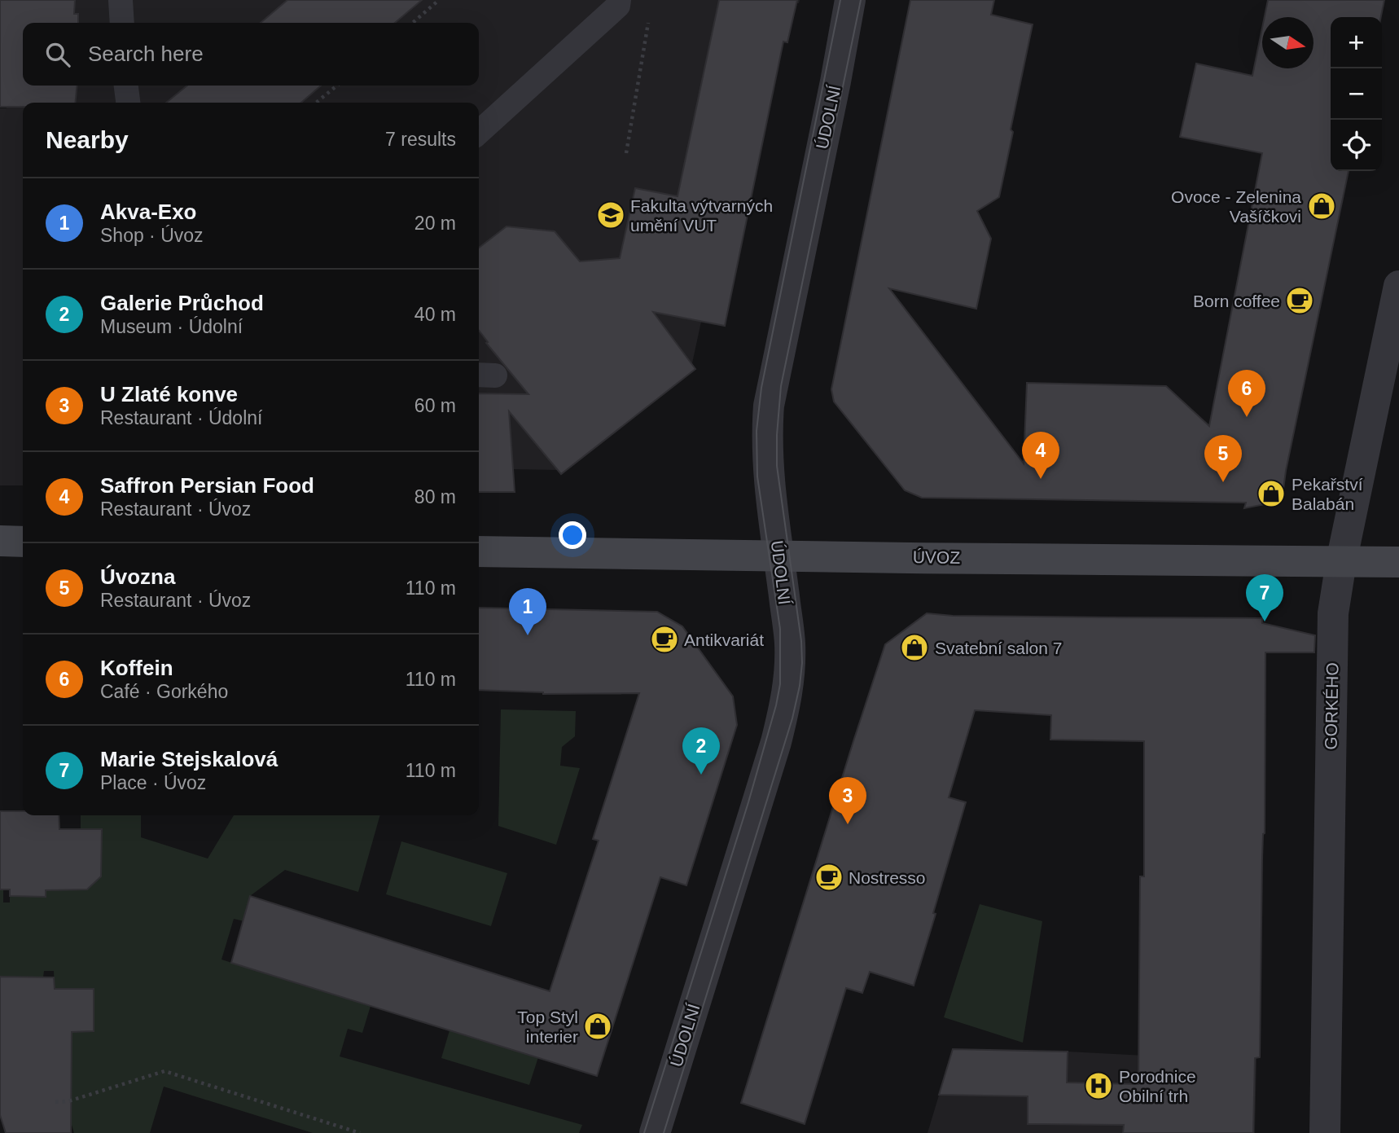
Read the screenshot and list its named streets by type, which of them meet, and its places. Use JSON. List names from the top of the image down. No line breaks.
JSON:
{"streets":{"main road":["ÚVOZ"],"street":["ÚDOLNÍ","GORKÉHO"]},"crossings":[["ÚDOLNÍ","ÚVOZ"],["ÚVOZ","GORKÉHO"]],"places":{"shop":["Ovoce - Zelenina Vašíčkovi","Pekařství Balabán","Svatební salon 7","Top Styl interier"],"school or university":["Fakulta výtvarných umění VUT"],"cafe":["Born coffee","Antikvariát","Nostresso"],"hospital":["Porodnice Obilní trh"]},"north":"right","page":{"map_buttons":["+","−"],"search":"Search here","heading":["Nearby","7 results"],"list":[{"mark":"1","name":"Akva-Exo","note":"Shop · Úvoz","value":"20 m"},{"mark":"2","name":"Galerie Průchod","note":"Museum · Údolní","value":"40 m"},{"mark":"3","name":"U Zlaté konve","note":"Restaurant · Údolní","value":"60 m"},{"mark":"4","name":"Saffron Persian Food","note":"Restaurant · Úvoz","value":"80 m"},{"mark":"5","name":"Úvozna","note":"Restaurant · Úvoz","value":"110 m"},{"mark":"6","name":"Koffein","note":"Café · Gorkého","value":"110 m"},{"mark":"7","name":"Marie Stejskalová","note":"Place · Úvoz","value":"110 m"}],"pins":["6","4","5","7","1","2","3"]}}
